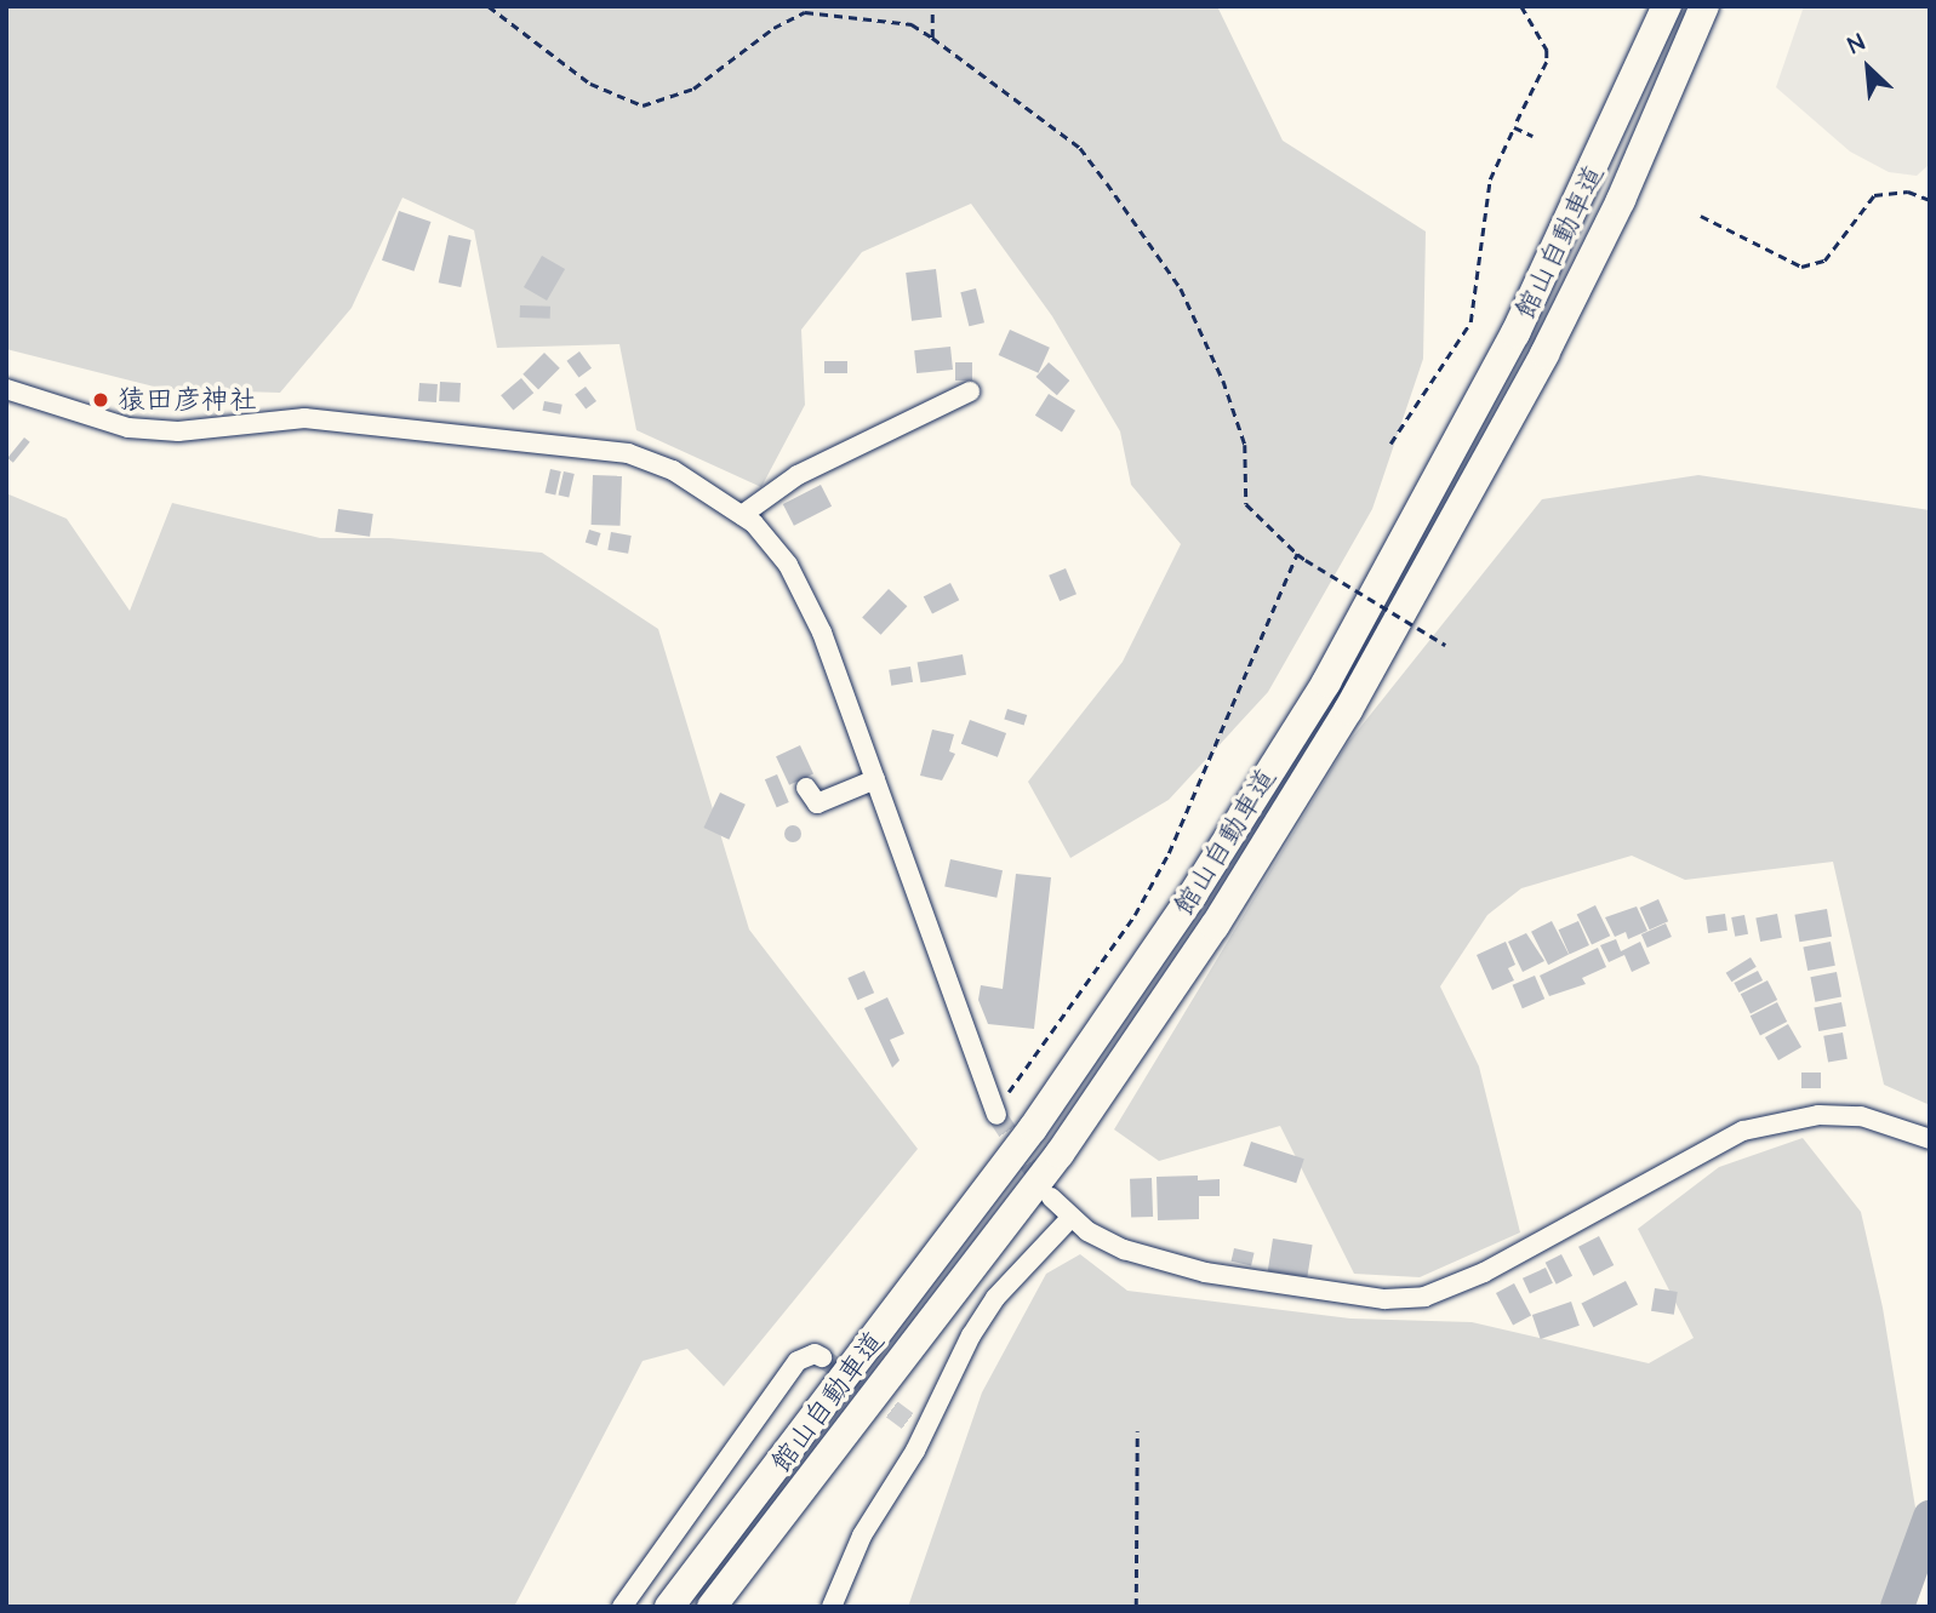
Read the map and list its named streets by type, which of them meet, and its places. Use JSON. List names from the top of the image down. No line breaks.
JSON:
{"streets":{"highway":["館山自動車道"]},"places":["猿田彦神社"],"north":"top left"}
